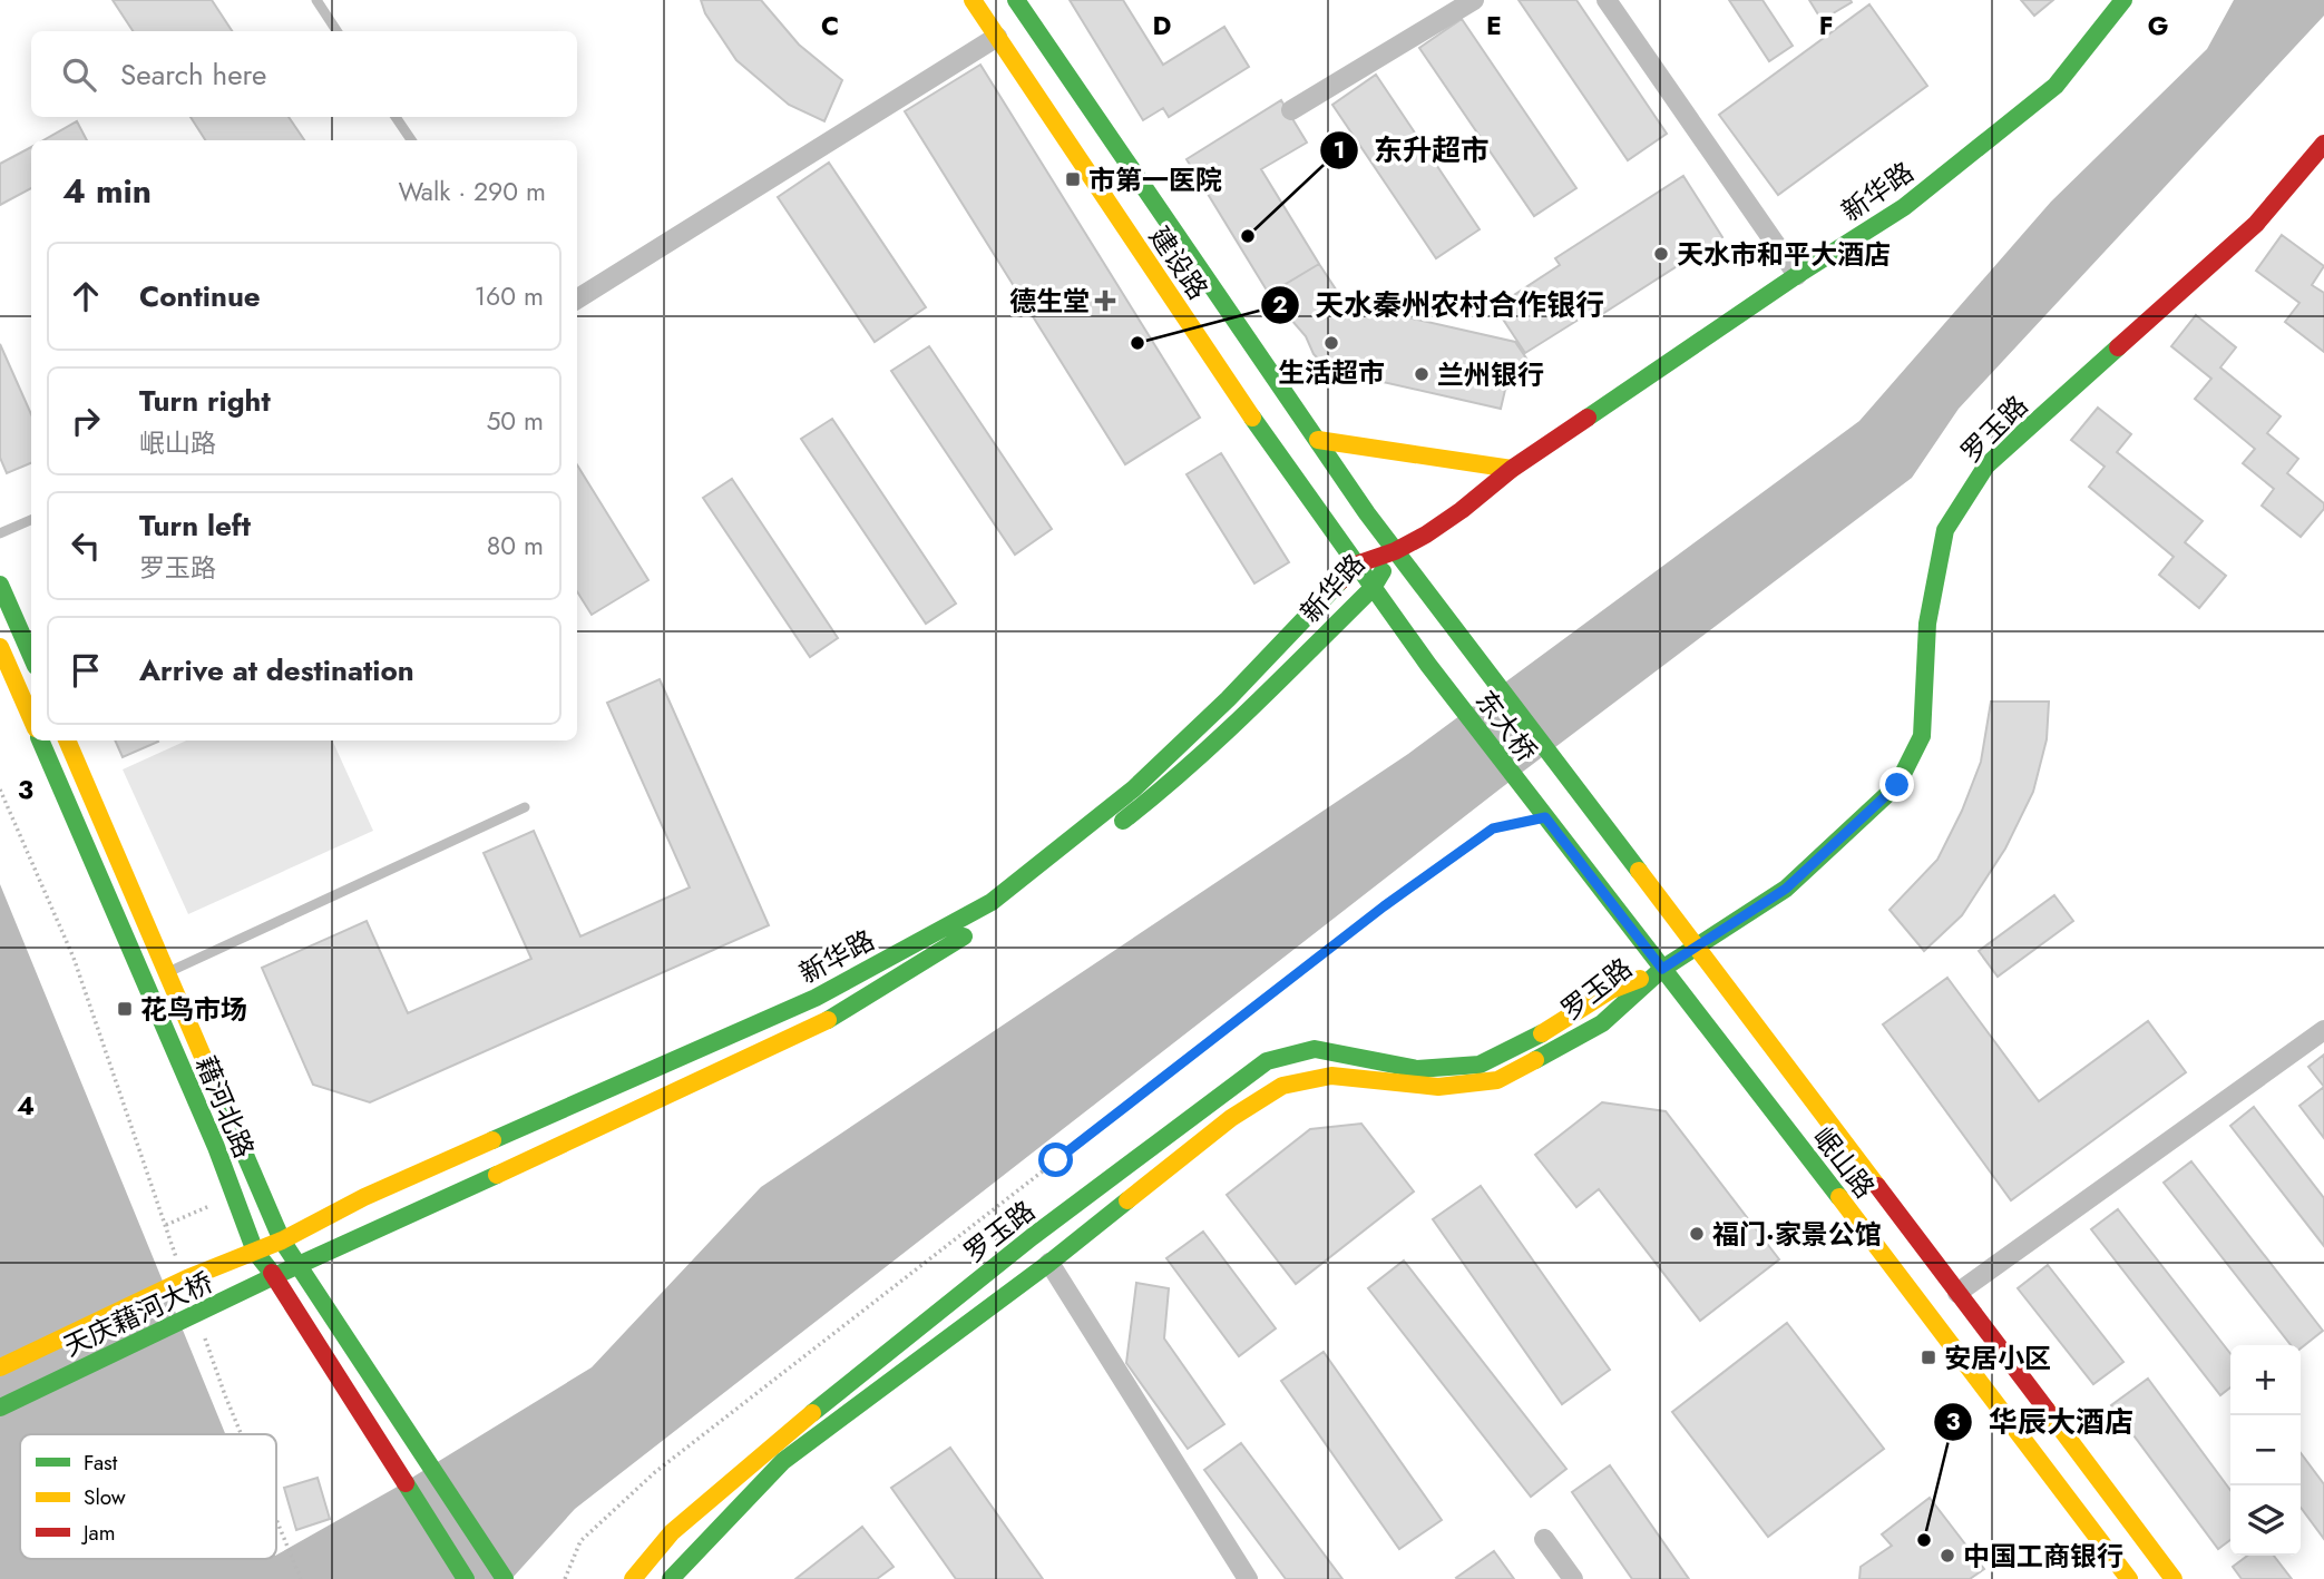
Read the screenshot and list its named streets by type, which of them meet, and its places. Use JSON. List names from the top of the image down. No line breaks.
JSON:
{"streets":{"main road":["新华路","建设路","罗玉路","东大桥","藉河北路","岷山路","天庆藉河大桥"]},"crossings":[["新华路","建设路"],["新华路","藉河北路"],["新华路","天庆藉河大桥"],["建设路","东大桥"],["罗玉路","东大桥"],["罗玉路","岷山路"],["东大桥","岷山路"],["藉河北路","天庆藉河大桥"]],"places":{"transit":["市第一医院","花鸟市场","安居小区"],"other":["东升超市","天水市和平大酒店","天水秦州农村合作银行","生活超市","兰州银行","福门·家景公馆","华辰大酒店","中国工商银行"],"health":["德生堂"]},"legend":["Fast","Slow","Jam"],"page":{"search":"Search here","heading":["4 min","Walk · 290 m"],"list":[["Continue","160 m"],["Turn right","岷山路","50 m"],["Turn left","罗玉路","80 m"],"Arrive at destination"],"map_buttons":["+","−"]},"grid":{"columns":["C","D","E","F","G"],"rows":["3","4"]}}
